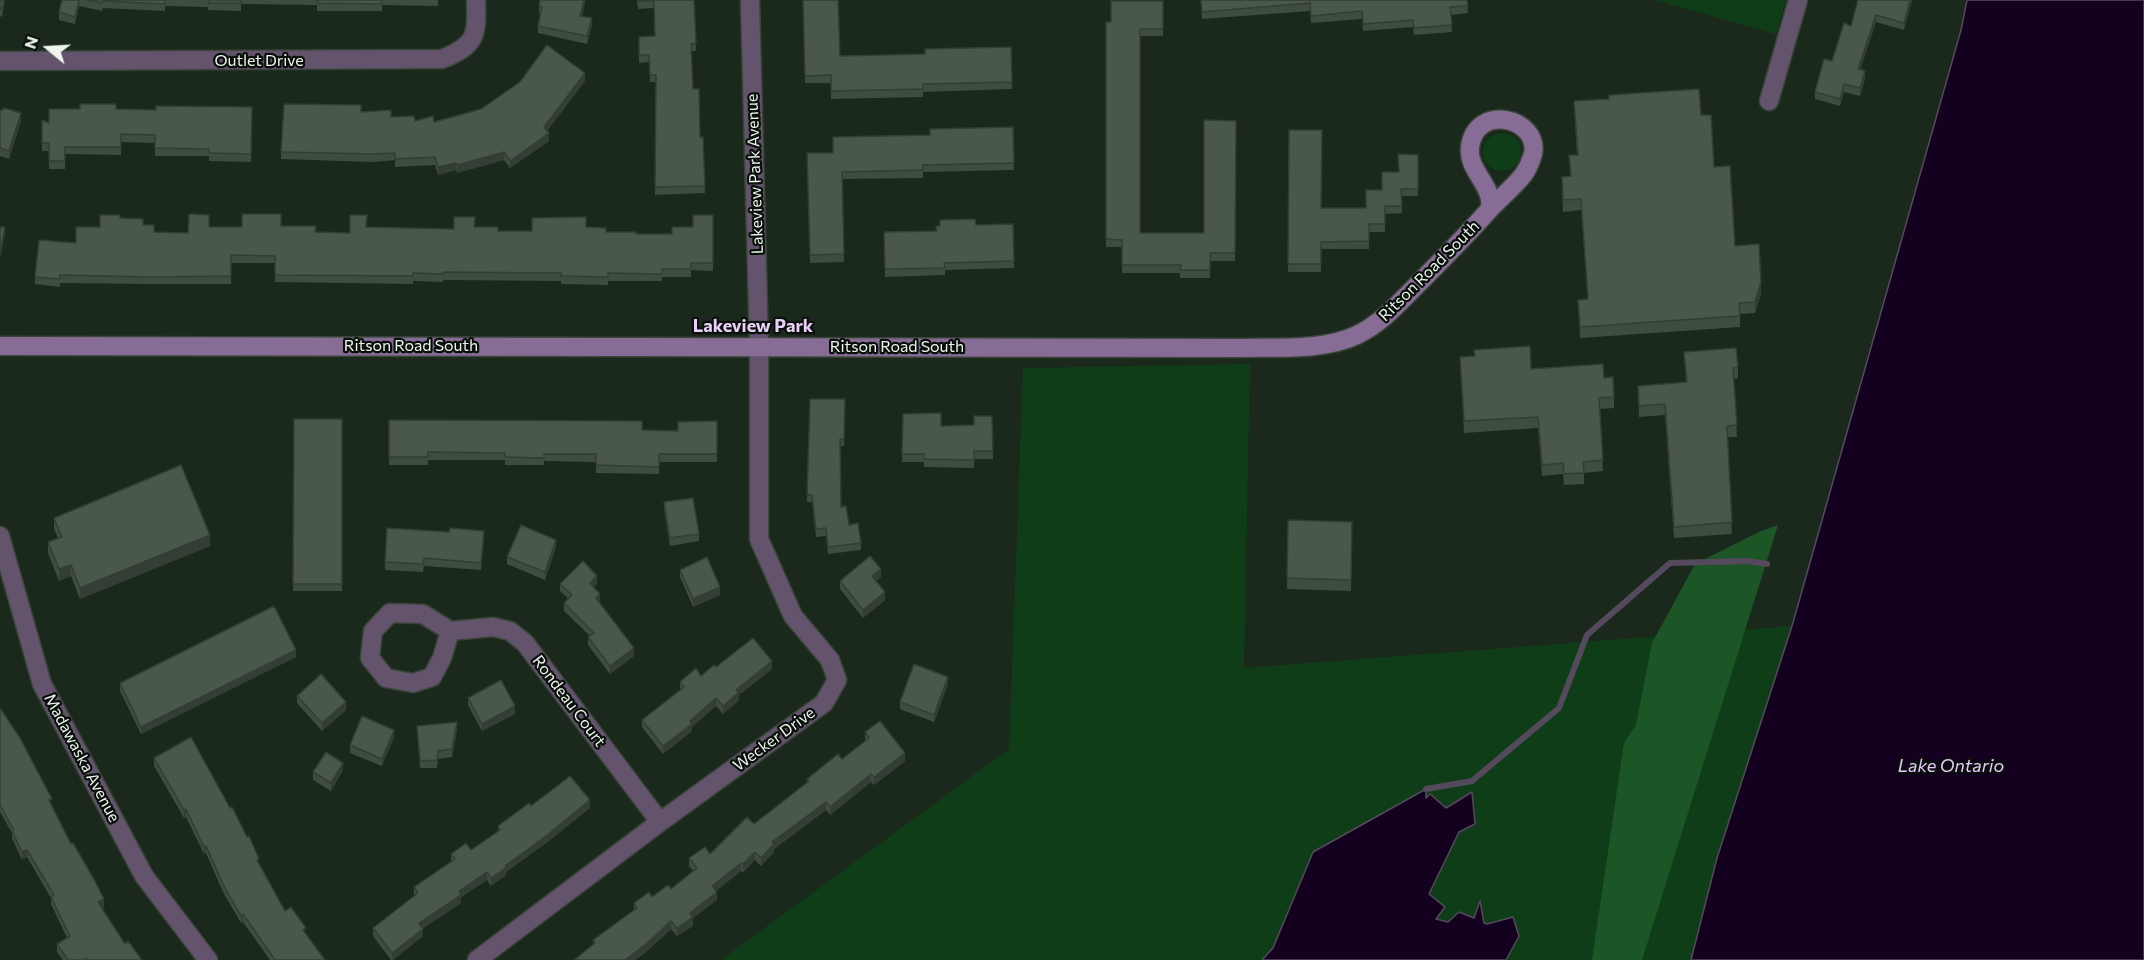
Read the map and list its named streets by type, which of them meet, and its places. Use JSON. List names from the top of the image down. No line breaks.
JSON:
{"streets":{"street":["Outlet Drive","Lakeview Park Avenue","Ritson Road South","Rondeau Court","Wecker Drive","Madawaska Avenue"]},"crossings":[["Lakeview Park Avenue","Ritson Road South"],["Lakeview Park Avenue","Wecker Drive"],["Ritson Road South","Wecker Drive"],["Rondeau Court","Wecker Drive"]],"districts":["Lakeview Park"],"water":["Lake Ontario"],"north":"left"}
